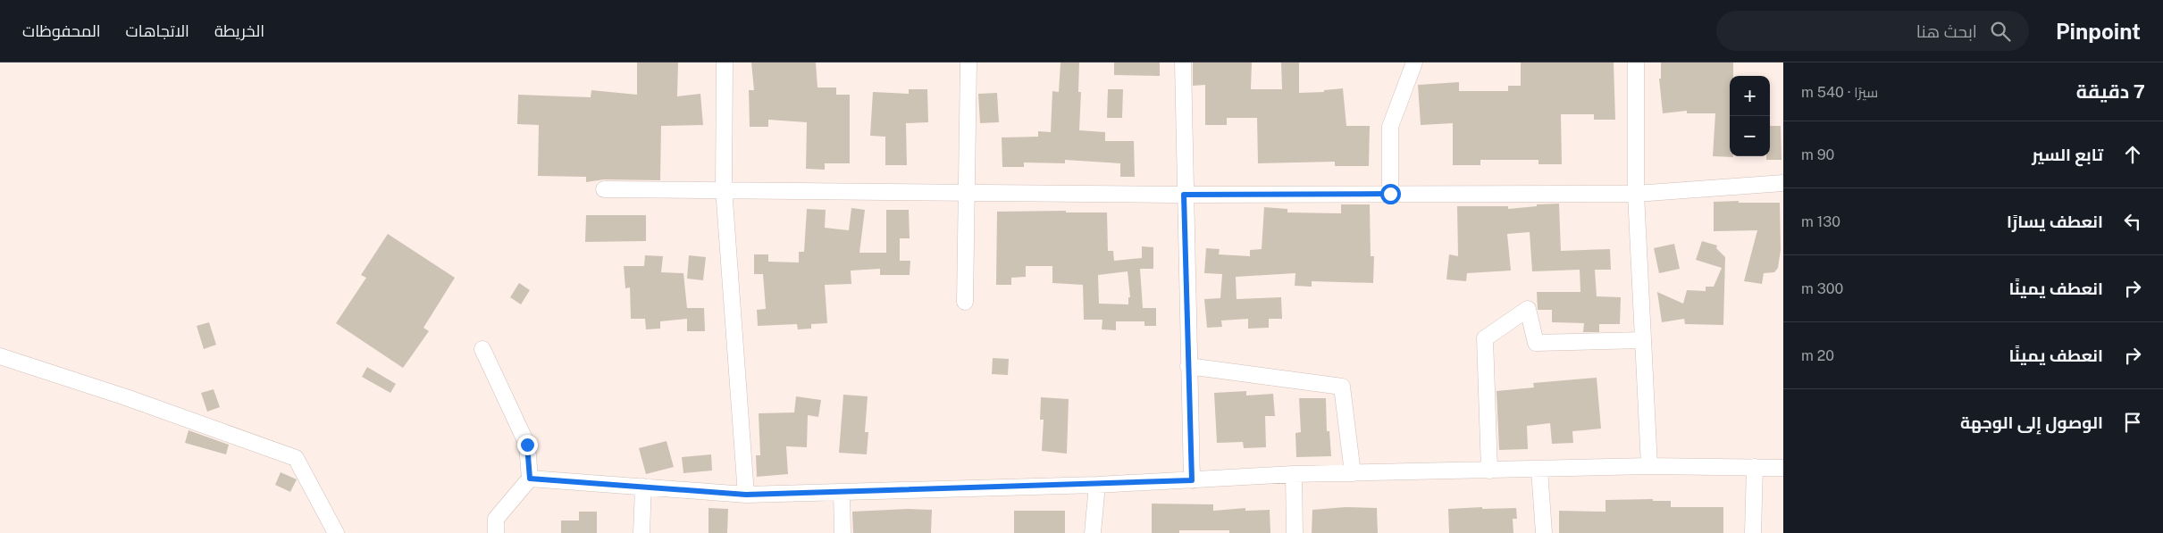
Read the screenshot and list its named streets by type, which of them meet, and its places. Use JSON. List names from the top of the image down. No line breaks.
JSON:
{"page":{"header":"Pinpoint","search":"ابحث هنا","nav":["الخريطة","الاتجاهات","المحفوظات"],"heading":["7 دقيقة","سيرًا · 540 m"],"map_buttons":["+","−"],"list":[["تابع السير","90 m"],["انعطف يسارًا","130 m"],["انعطف يمينًا","300 m"],["انعطف يمينًا","20 m"],"الوصول إلى الوجهة"]}}
